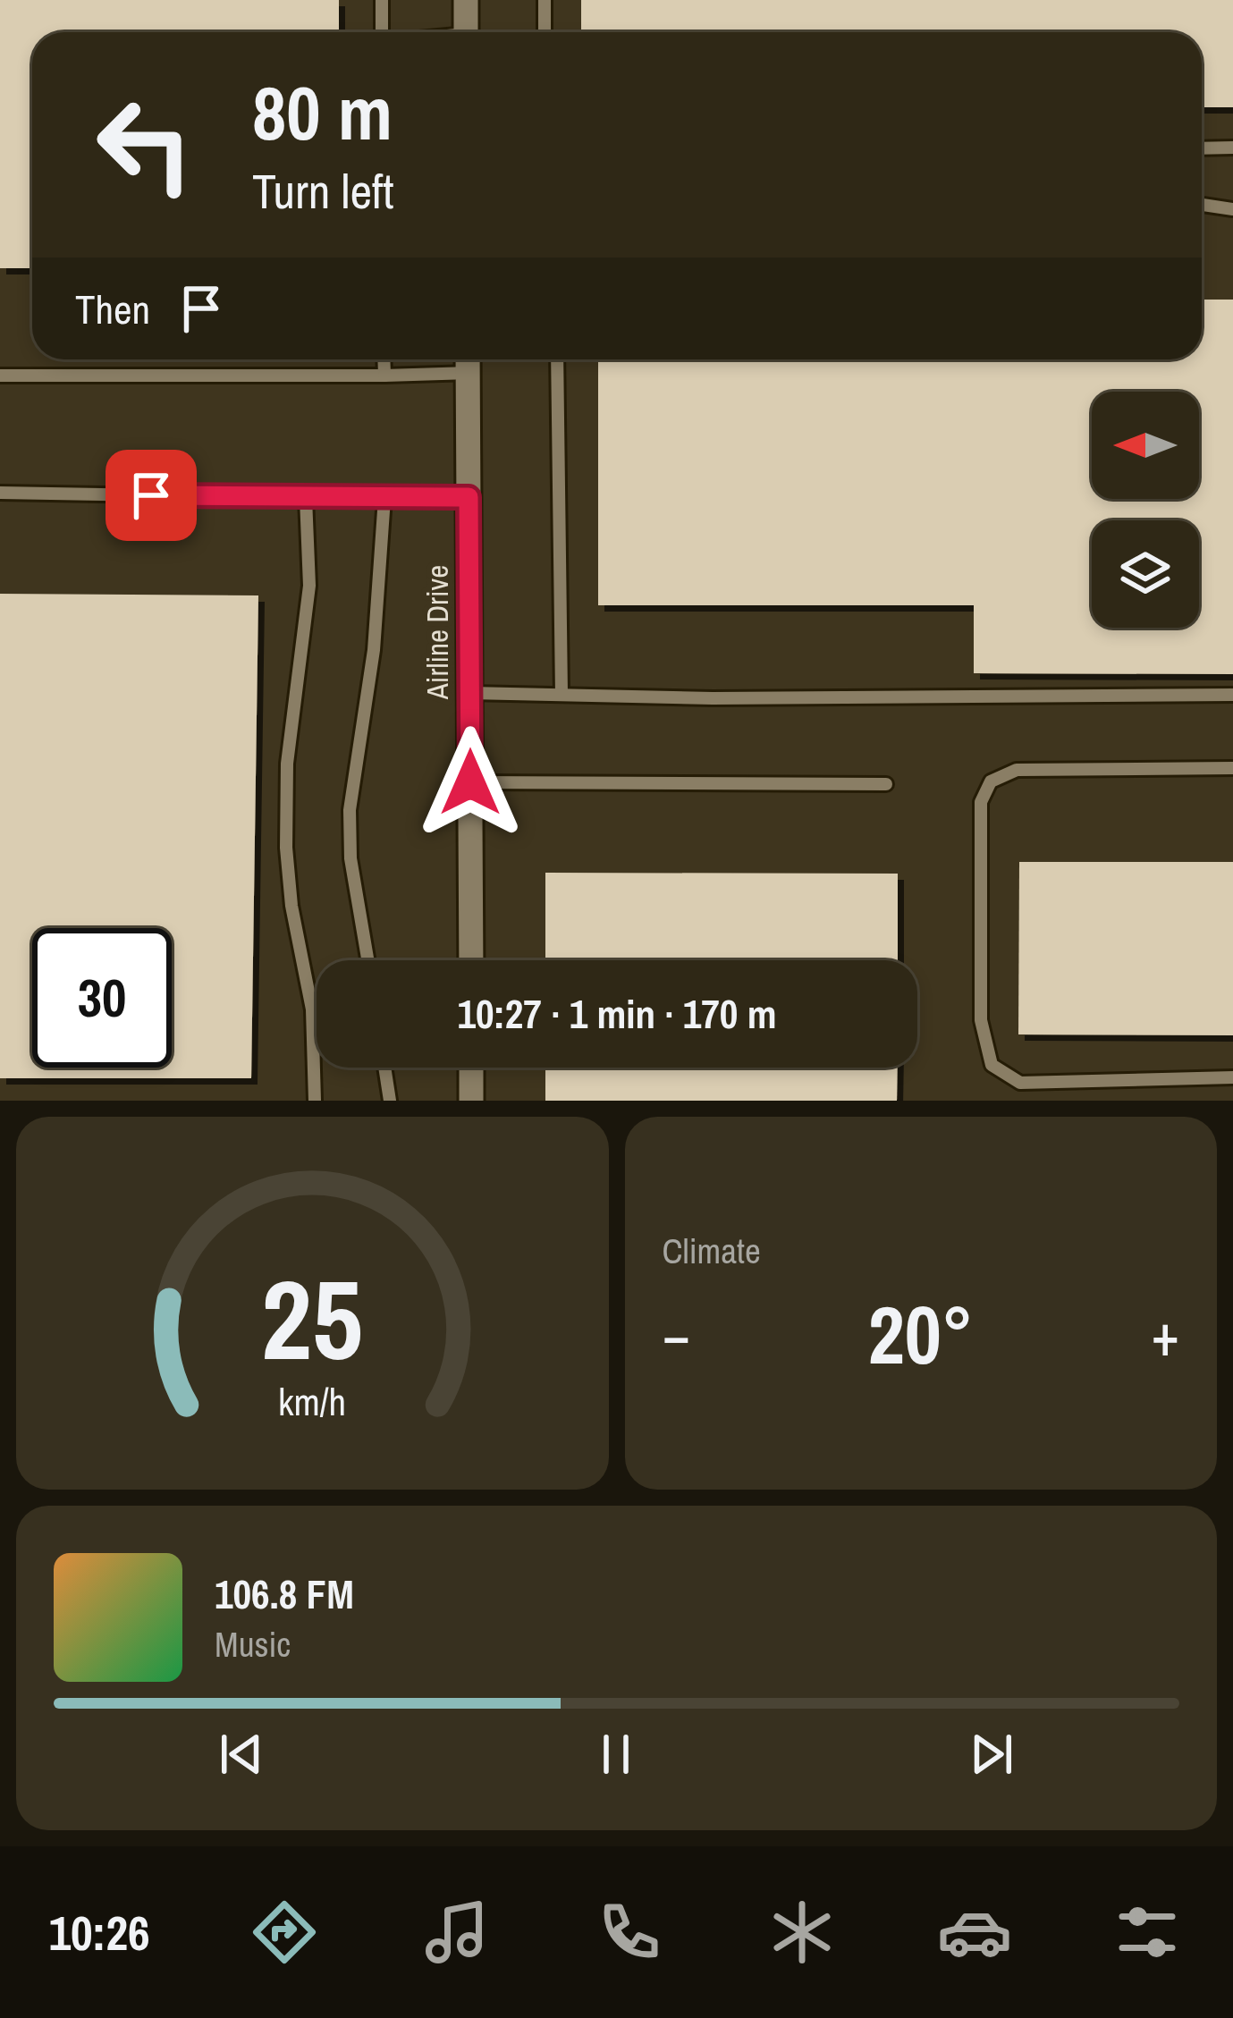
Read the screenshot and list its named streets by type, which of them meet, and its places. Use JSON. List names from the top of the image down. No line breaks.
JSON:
{"streets":{"street":["Airline Drive"]},"north":"left","page":{"turn":["80 m","Turn left"],"then":"Then","limit":"30","trip":"10:27 · 1 min · 170 m","tile":"Climate","heat":["−","20°","+"],"song":["106.8 FM","Music"],"tabs":"10:26","gauge":["25","km/h"]}}
